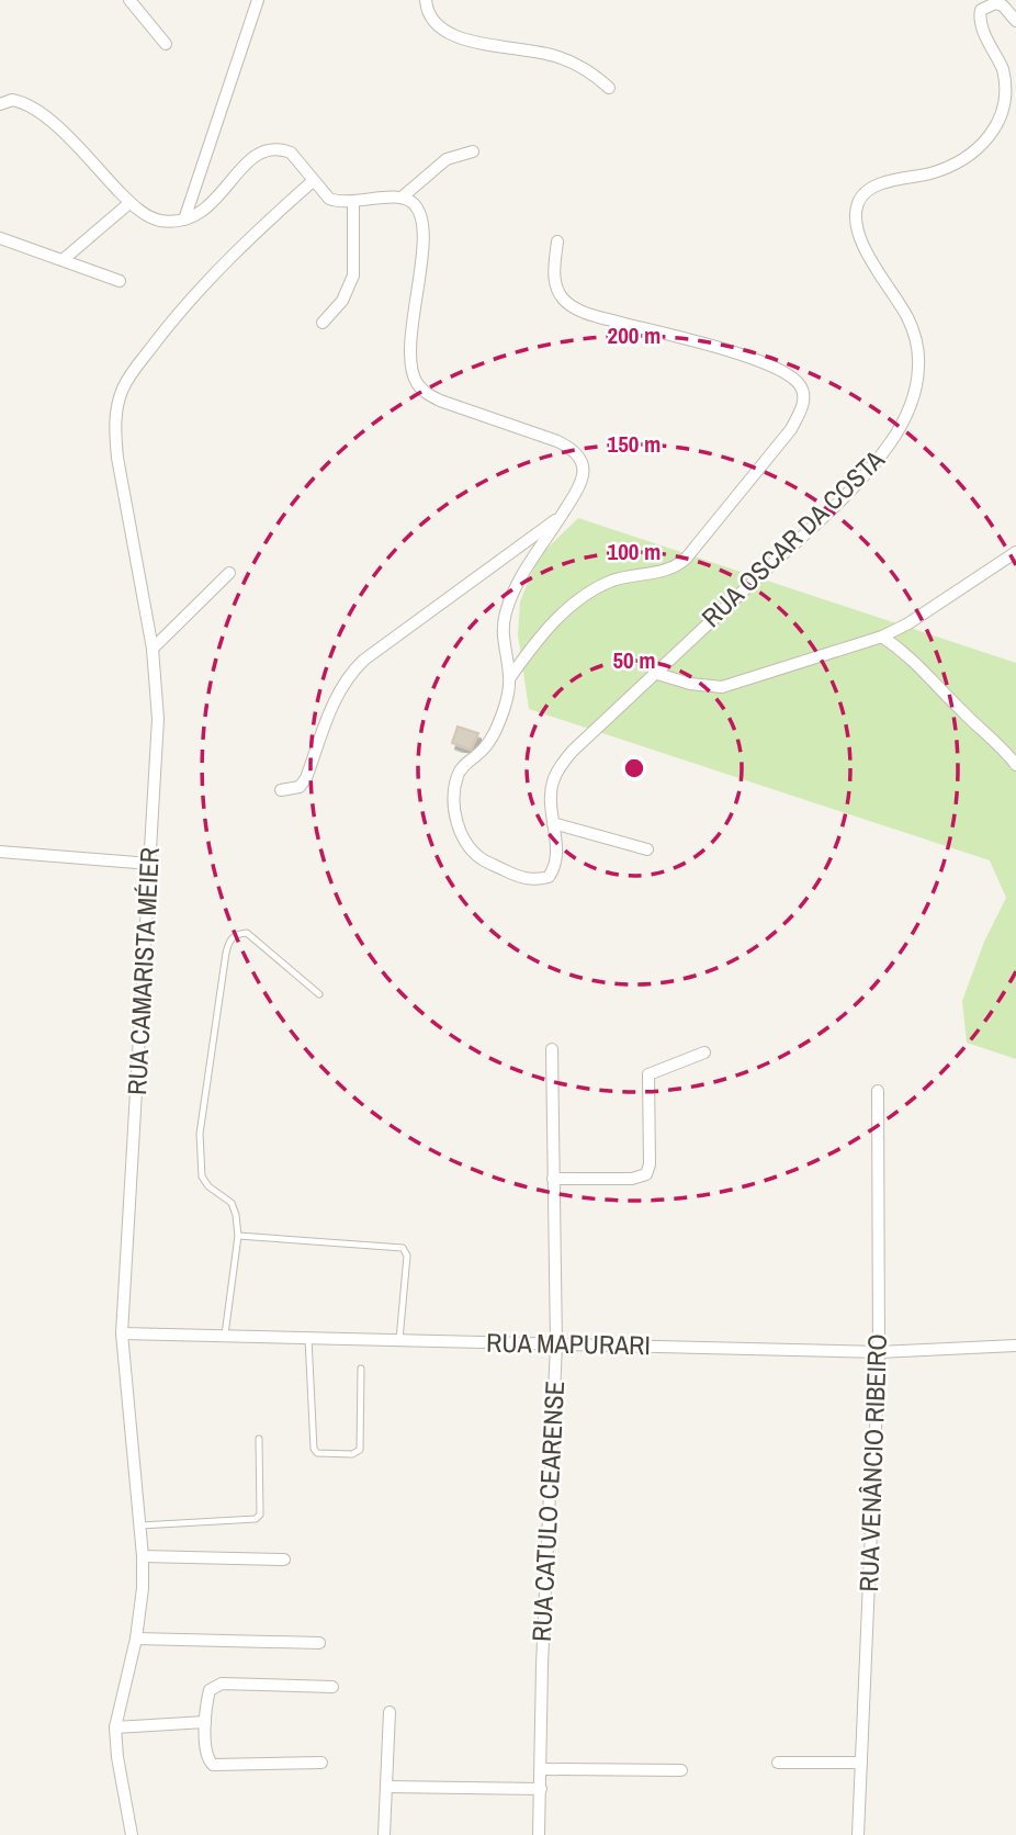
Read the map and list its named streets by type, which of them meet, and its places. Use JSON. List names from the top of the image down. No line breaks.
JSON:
{"streets":{"street":["RUA OSCAR DA COSTA","RUA CAMARISTA MÉIER","RUA MAPURARI","RUA VENÂNCIO RIBEIRO","RUA CATULO CEARENSE"]},"crossings":[["RUA CAMARISTA MÉIER","RUA MAPURARI"],["RUA MAPURARI","RUA VENÂNCIO RIBEIRO"],["RUA MAPURARI","RUA CATULO CEARENSE"]],"rings":["200 m","150 m","100 m","50 m"]}
